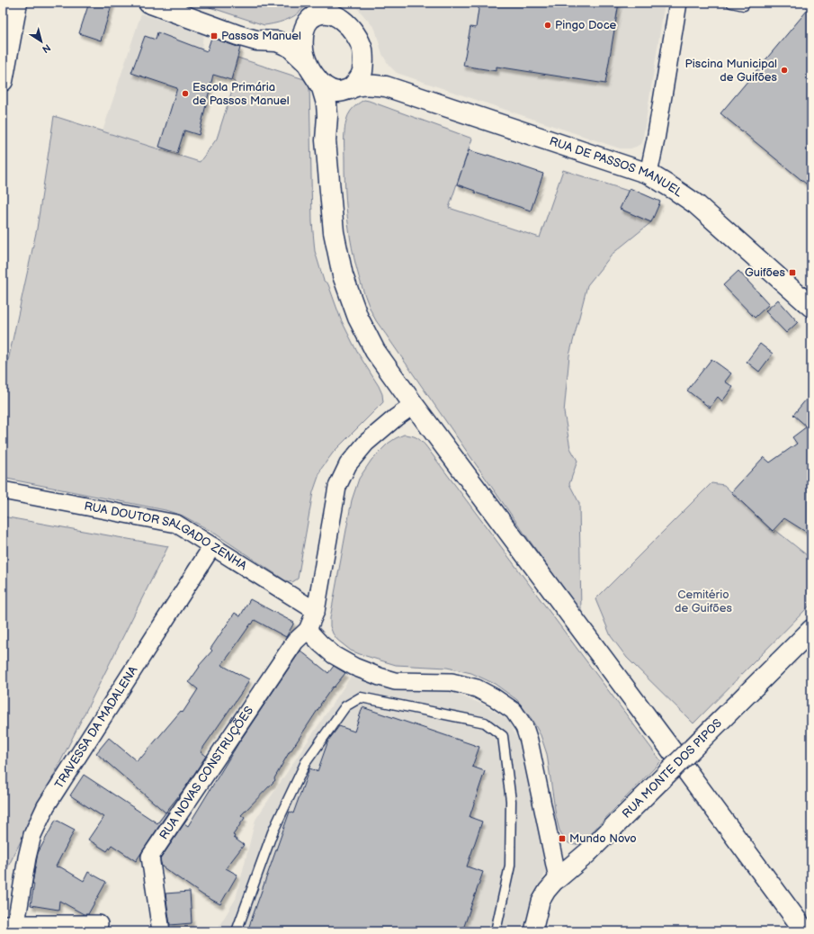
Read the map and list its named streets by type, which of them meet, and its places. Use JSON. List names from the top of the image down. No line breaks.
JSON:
{"streets":{"main road":["RUA DE PASSOS MANUEL","RUA MONTE DOS PIPOS"],"street":["RUA DOUTOR SALGADO ZENHA","TRAVESSA DA MADALENA","RUA NOVAS CONSTRUÇÕES"]},"crossings":[["RUA DOUTOR SALGADO ZENHA","TRAVESSA DA MADALENA"]],"parks":["Cemitério de Guifões"],"places":{"other":["Pingo Doce","Piscina Municipal de Guifões","Escola Primária de Passos Manuel"],"transit":["Passos Manuel","Guifões","Mundo Novo"]},"north":"bottom right"}
